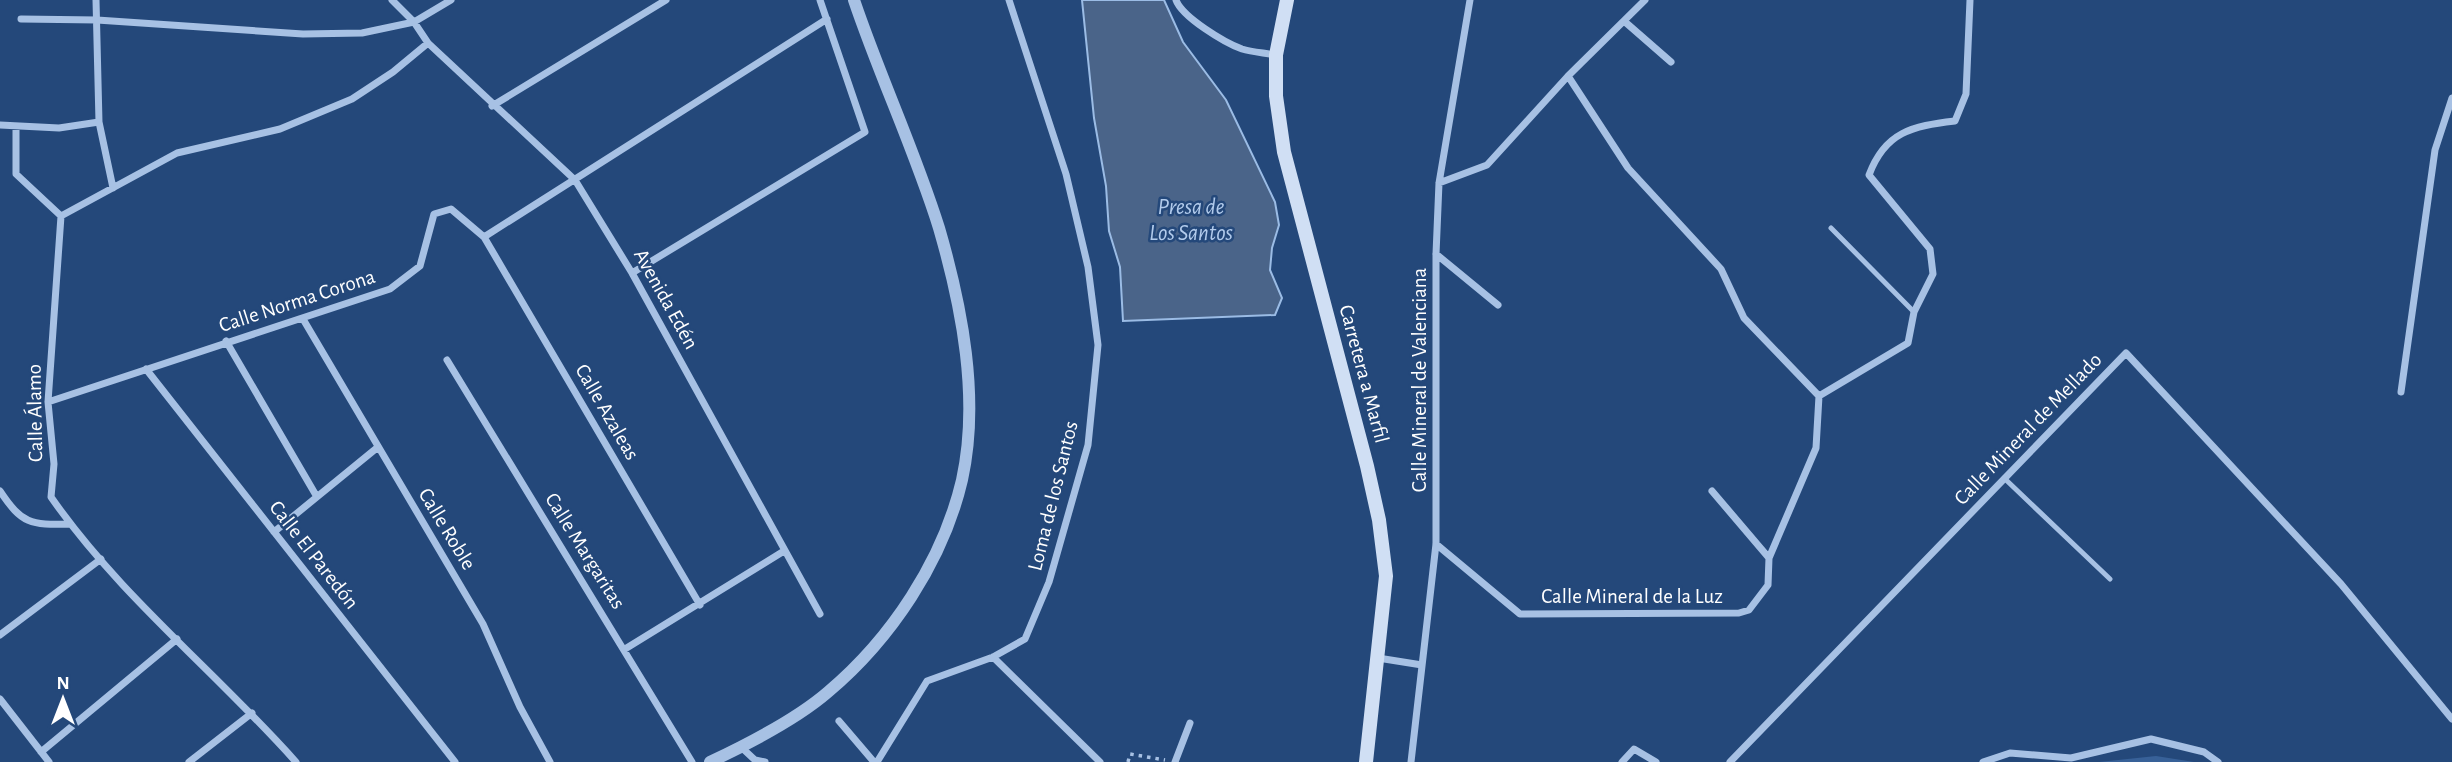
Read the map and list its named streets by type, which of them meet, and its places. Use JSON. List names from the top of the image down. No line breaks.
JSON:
{"streets":{"main road":["Carretera a Marfil"],"street":["Avenida Edén","Calle Norma Corona","Calle Mineral de Valenciana","Calle Azaleas","Calle Álamo","Calle Mineral de Mellado","Loma de los Santos","Calle Roble","Calle Margaritas","Calle El Paredón","Calle Mineral de la Luz"]},"crossings":[["Calle Norma Corona","Calle Azaleas"],["Calle Norma Corona","Calle Álamo"],["Calle Norma Corona","Calle Roble"],["Calle Norma Corona","Calle El Paredón"],["Calle Mineral de Valenciana","Calle Mineral de la Luz"]],"water":["Presa de Los Santos"],"north":"top"}
